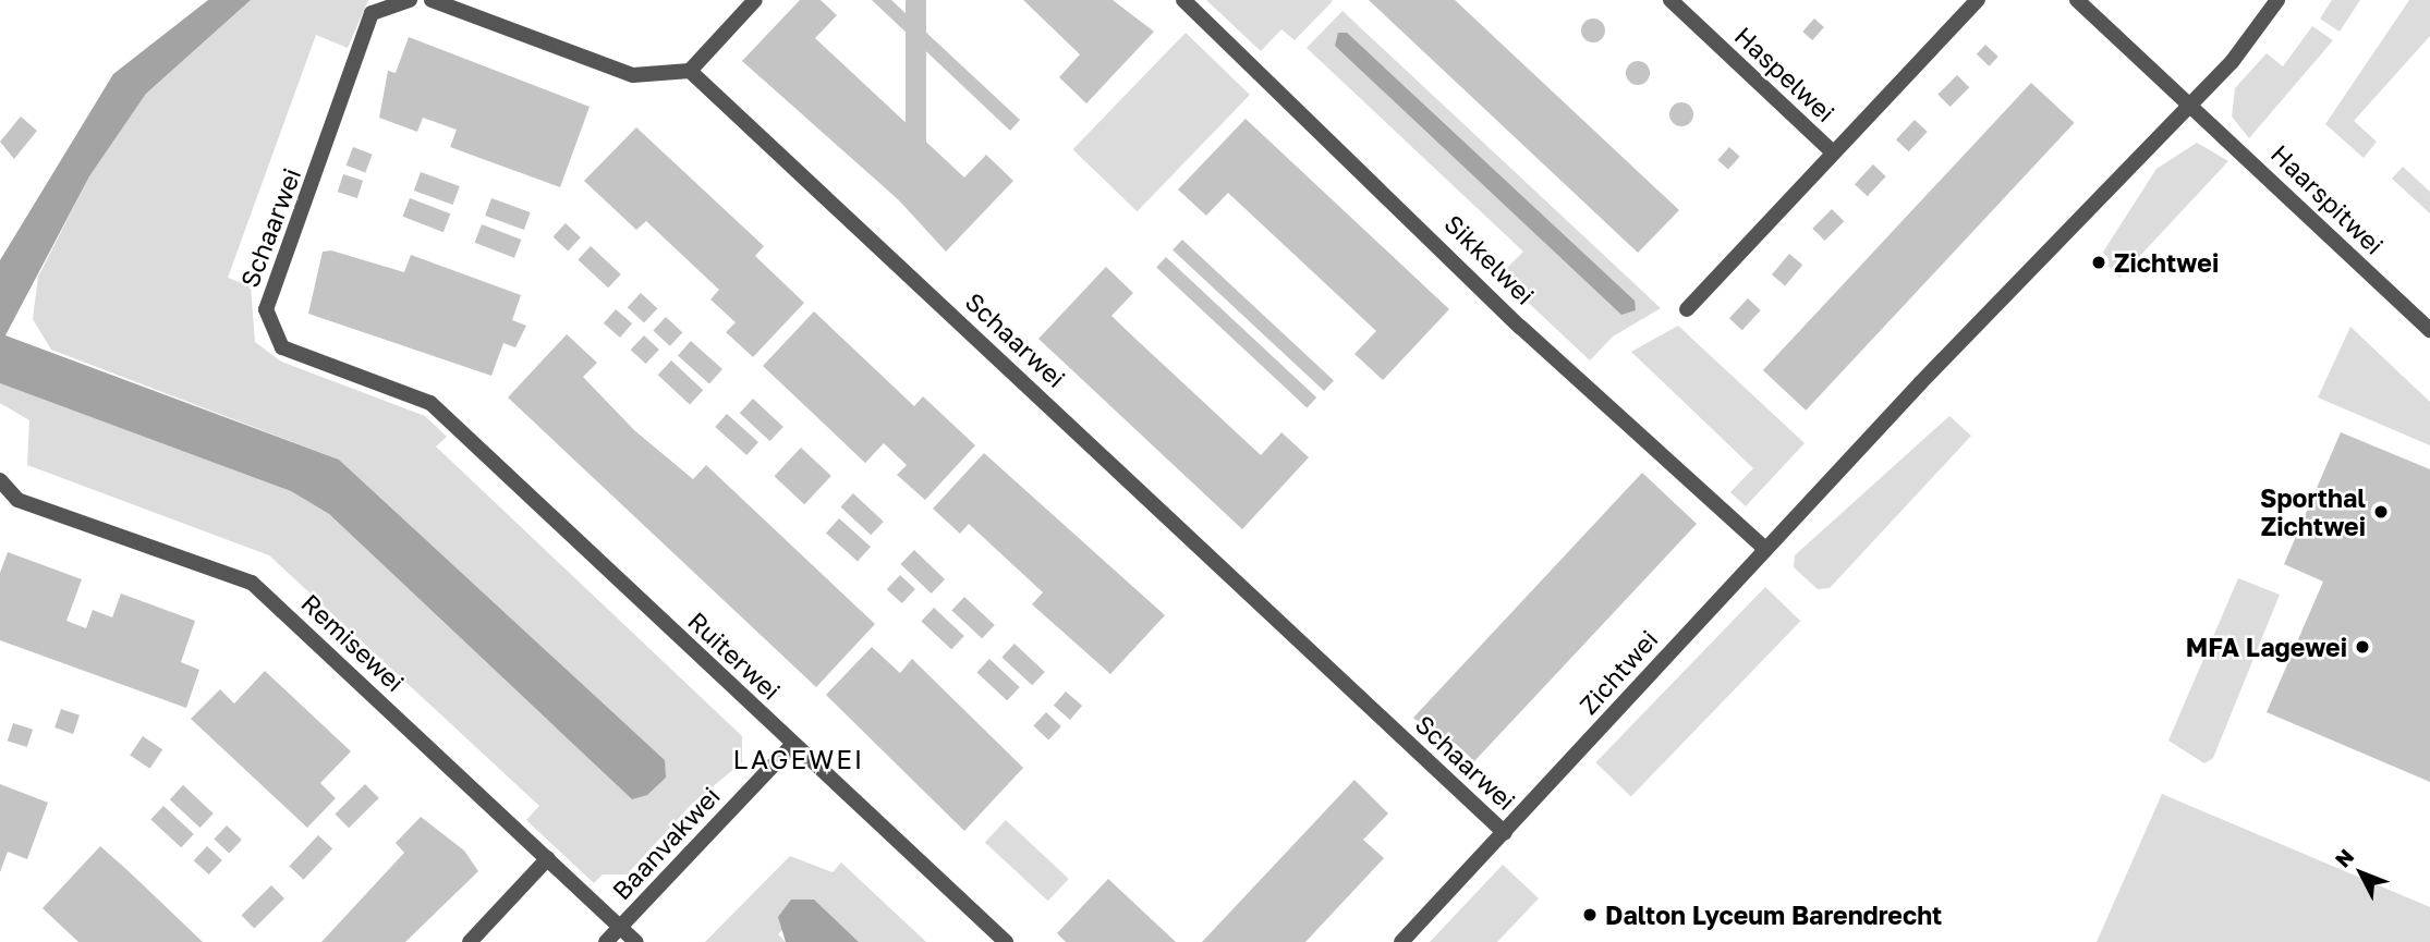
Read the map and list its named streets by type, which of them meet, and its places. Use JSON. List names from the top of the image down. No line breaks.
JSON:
{"streets":{"street":["Haspelwei","Haarspitwei","Schaarwei","Sikkelwei","Remisewei","Ruiterwei","Zichtwei","Baanvakwei"]},"crossings":[["Haarspitwei","Zichtwei"],["Schaarwei","Ruiterwei"],["Schaarwei","Zichtwei"],["Sikkelwei","Zichtwei"],["Remisewei","Baanvakwei"],["Ruiterwei","Baanvakwei"]],"districts":["LAGEWEI"],"places":["Zichtwei","Sporthal Zichtwei","MFA Lagewei","Dalton Lyceum Barendrecht"],"north":"top left"}
